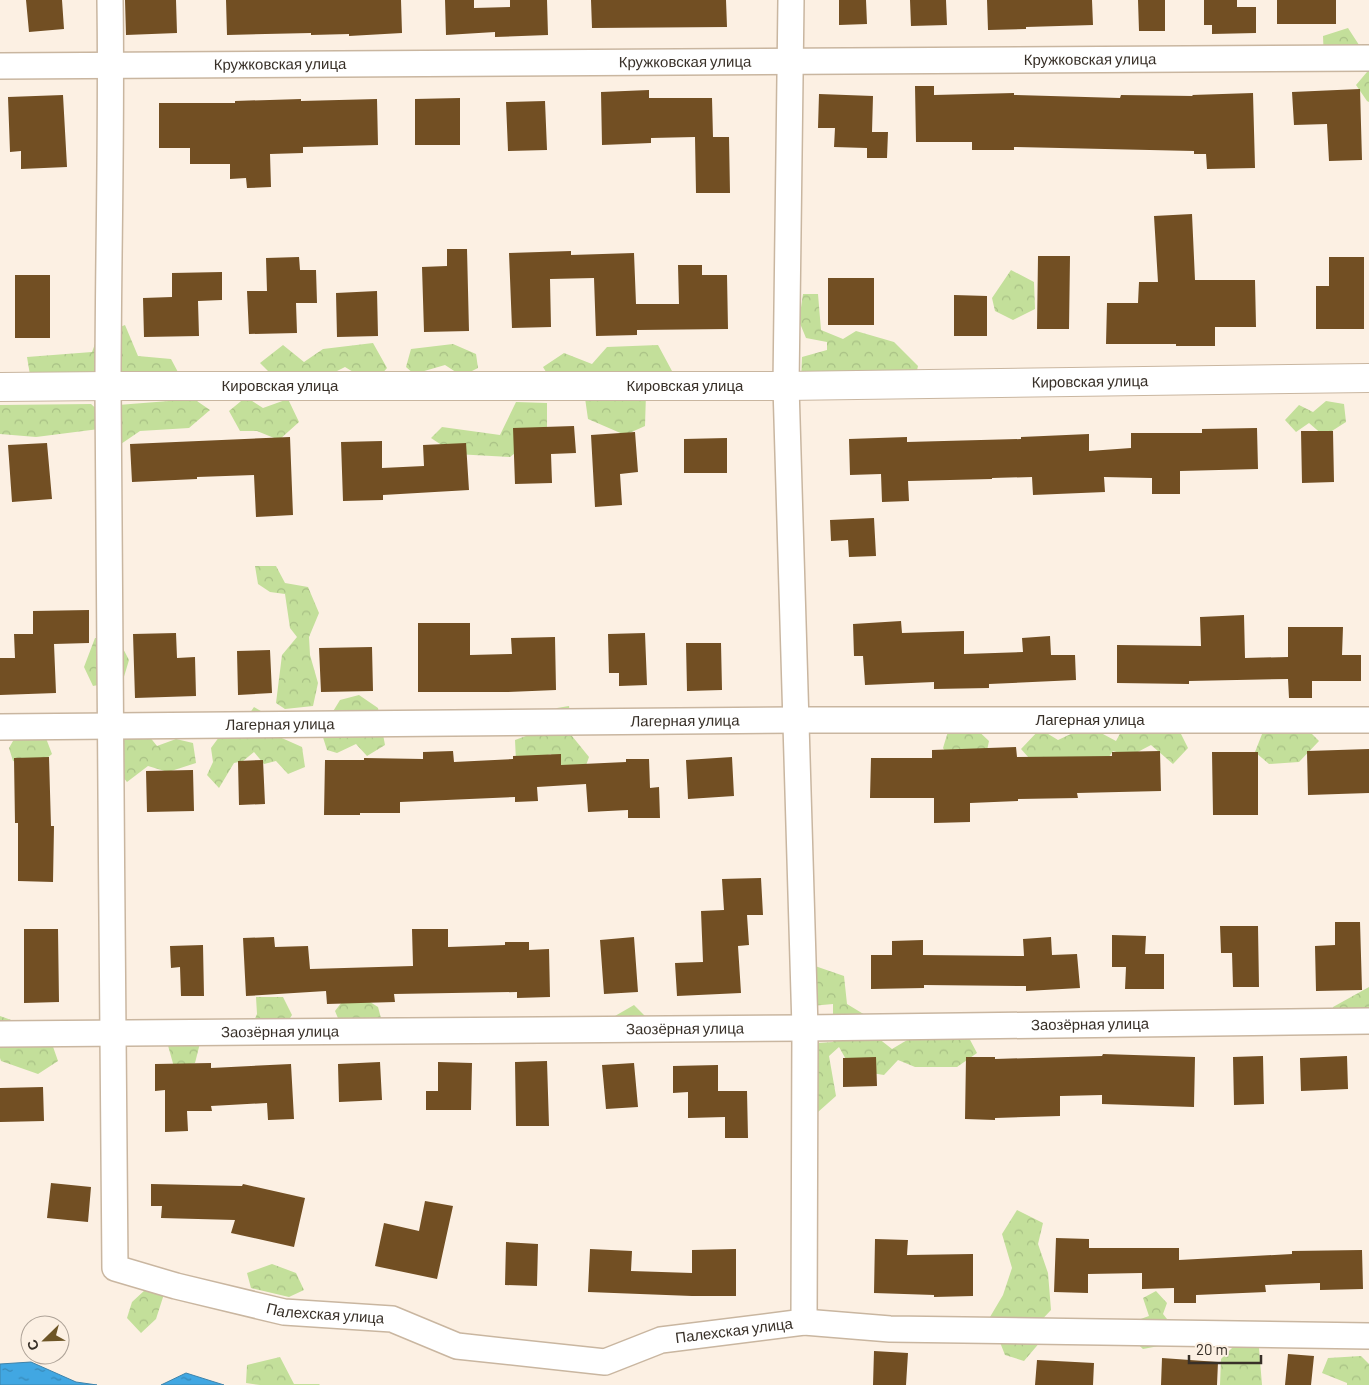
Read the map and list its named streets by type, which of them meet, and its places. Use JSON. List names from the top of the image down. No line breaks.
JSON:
{"streets":{"street":["Кружковская улица","Кировская улица","Лагерная улица","Заозёрная улица","Палехская улица"]},"crossings":[["Заозёрная улица","Палехская улица"]],"scale_bar":"20 m","north":"bottom left"}
